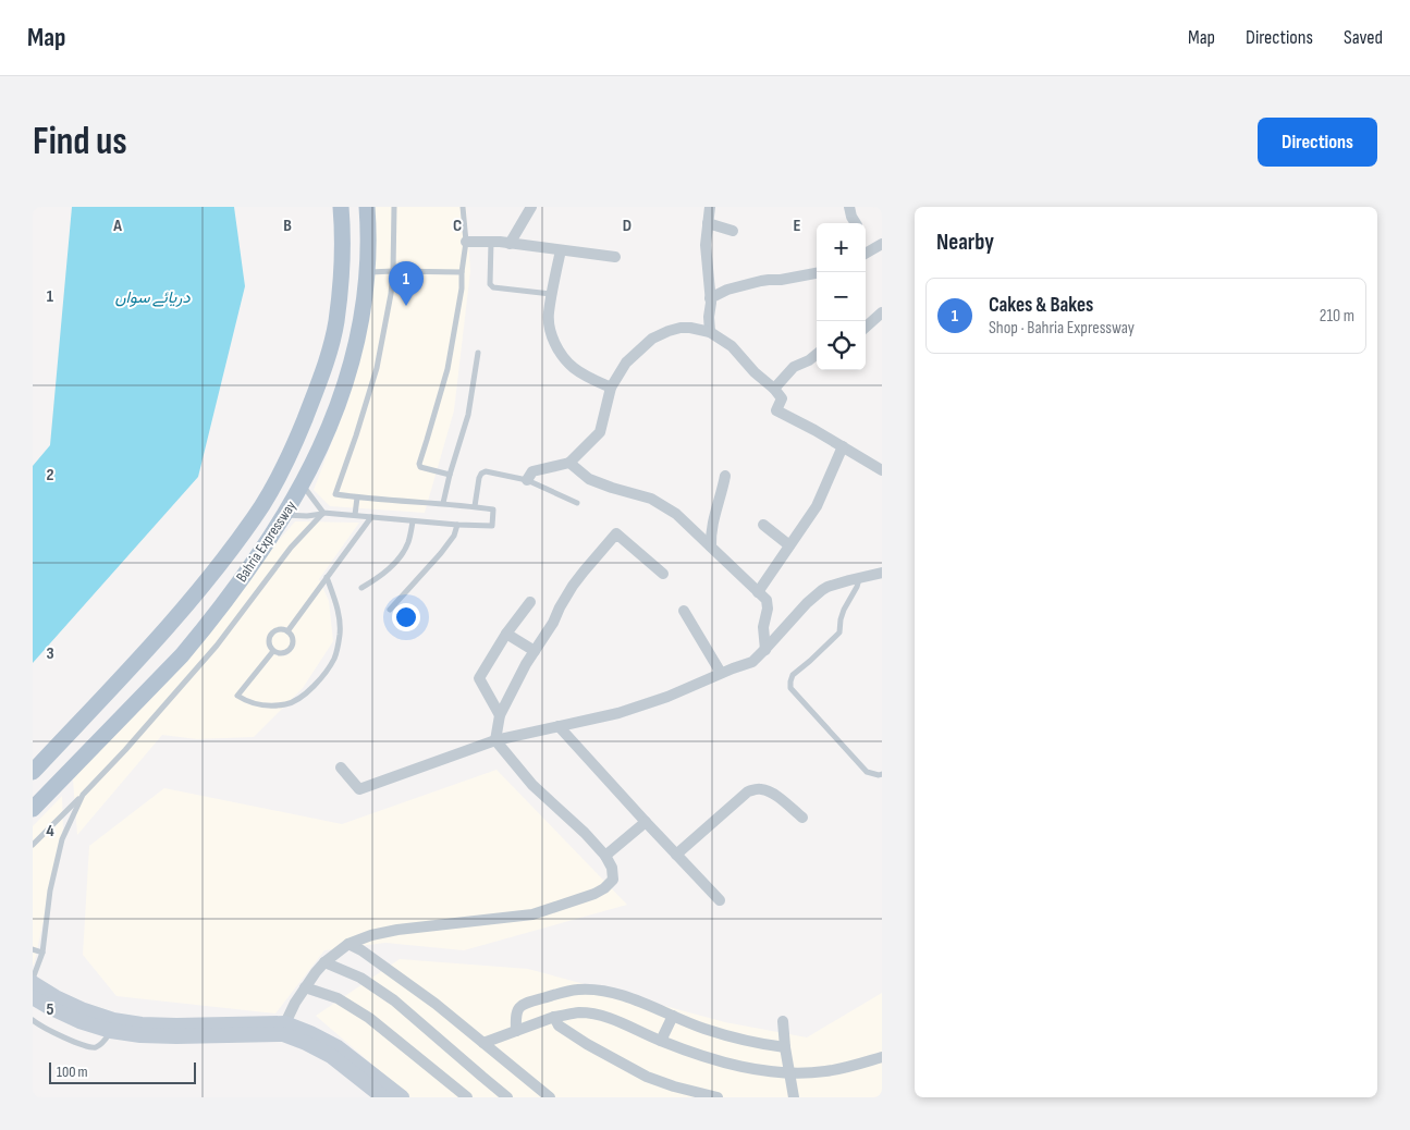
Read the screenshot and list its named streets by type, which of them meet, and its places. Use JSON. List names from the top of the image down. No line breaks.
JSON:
{"streets":{"main road":["Bahria Expressway"]},"water":["دریائے سواں"],"scale_bar":"100 m","page":{"header":"Map","nav":["Map","Directions","Saved"],"buttons":"Directions","title":"Find us","heading":"Nearby","map_buttons":["+","−"],"pins":"1","list":[{"mark":"1","name":"Cakes & Bakes","note":"Shop · Bahria Expressway","value":"210 m"}],"scale":"100 m"},"grid":{"columns":["A","B","C","D","E"],"rows":["1","2","3","4","5"]}}
